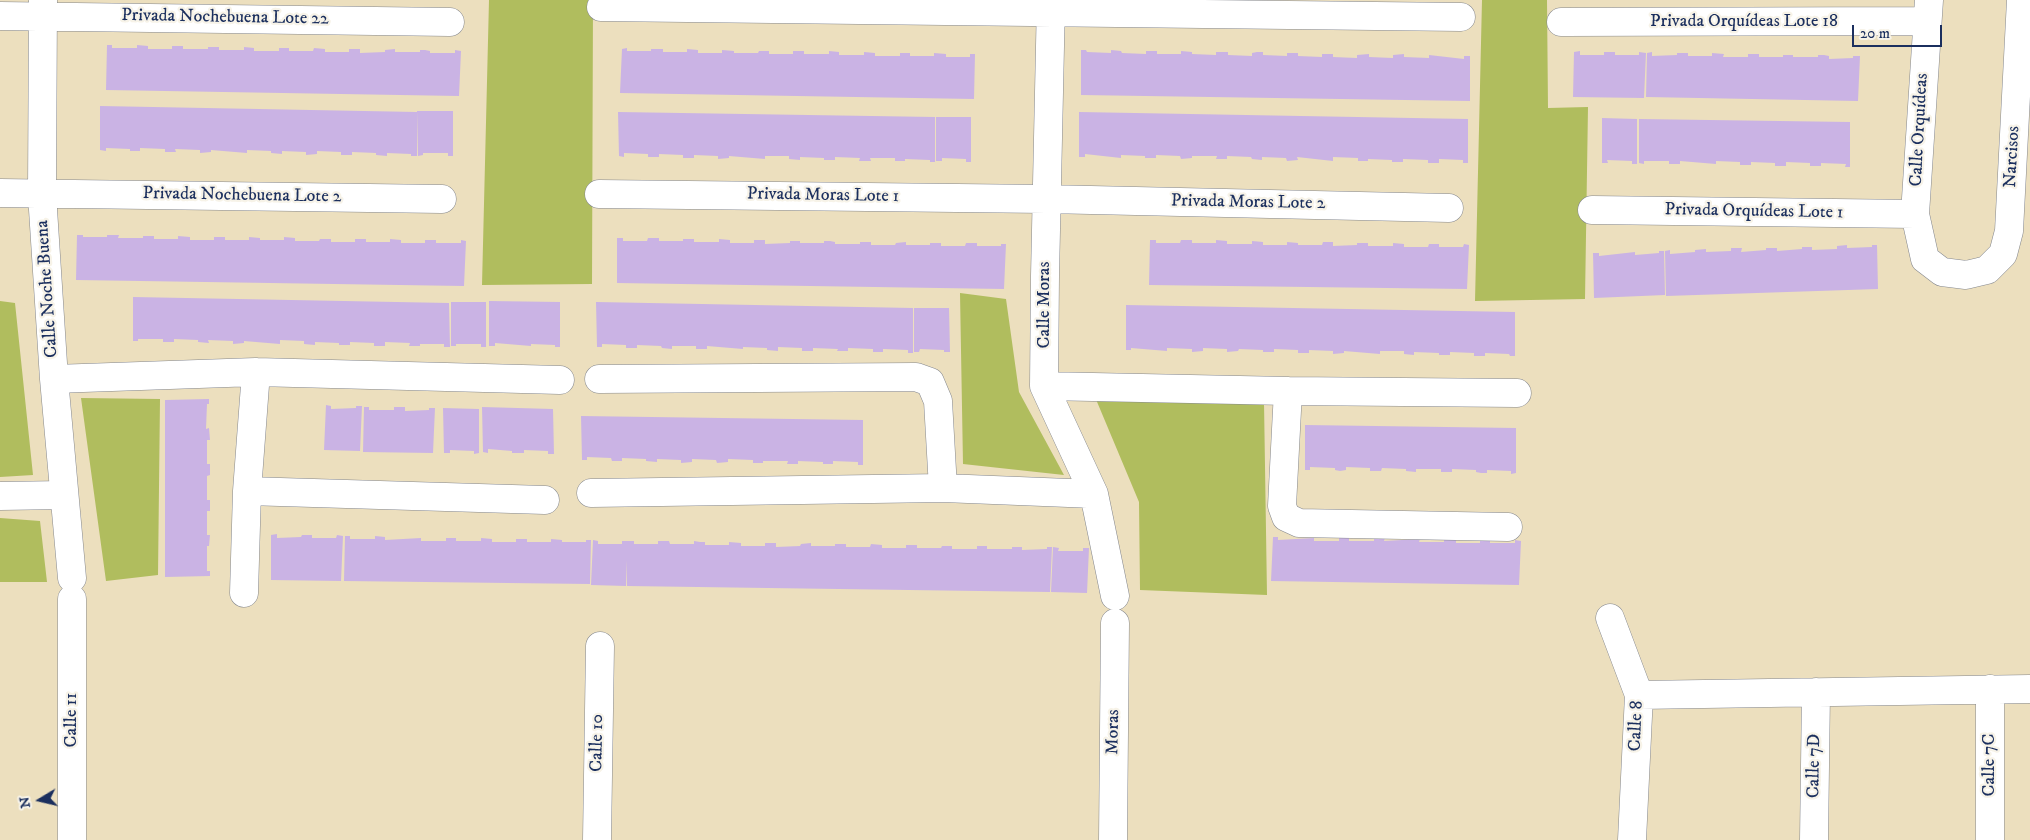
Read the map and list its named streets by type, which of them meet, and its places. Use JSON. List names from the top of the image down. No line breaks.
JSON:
{"streets":{"street":["Privada Nochebuena Lote 22","Privada Orquídeas Lote 18","Calle Orquídeas","Narcisos","Privada Nochebuena Lote 2","Privada Moras Lote 1","Privada Moras Lote 2","Privada Orquídeas Lote 1","Calle Noche Buena","Calle Moras","Calle 11","Calle 8","Moras","Calle 10","Calle 7C","Calle 7D"]},"crossings":[["Privada Nochebuena Lote 22","Calle Noche Buena"],["Privada Orquídeas Lote 18","Calle Orquídeas"],["Calle Orquídeas","Narcisos"],["Calle Orquídeas","Privada Orquídeas Lote 1"],["Privada Nochebuena Lote 2","Calle Noche Buena"],["Privada Moras Lote 1","Privada Moras Lote 2"],["Privada Moras Lote 1","Calle Moras"],["Privada Moras Lote 2","Calle Moras"],["Calle Noche Buena","Calle 11"]],"scale_bar":"20 m","north":"left"}
